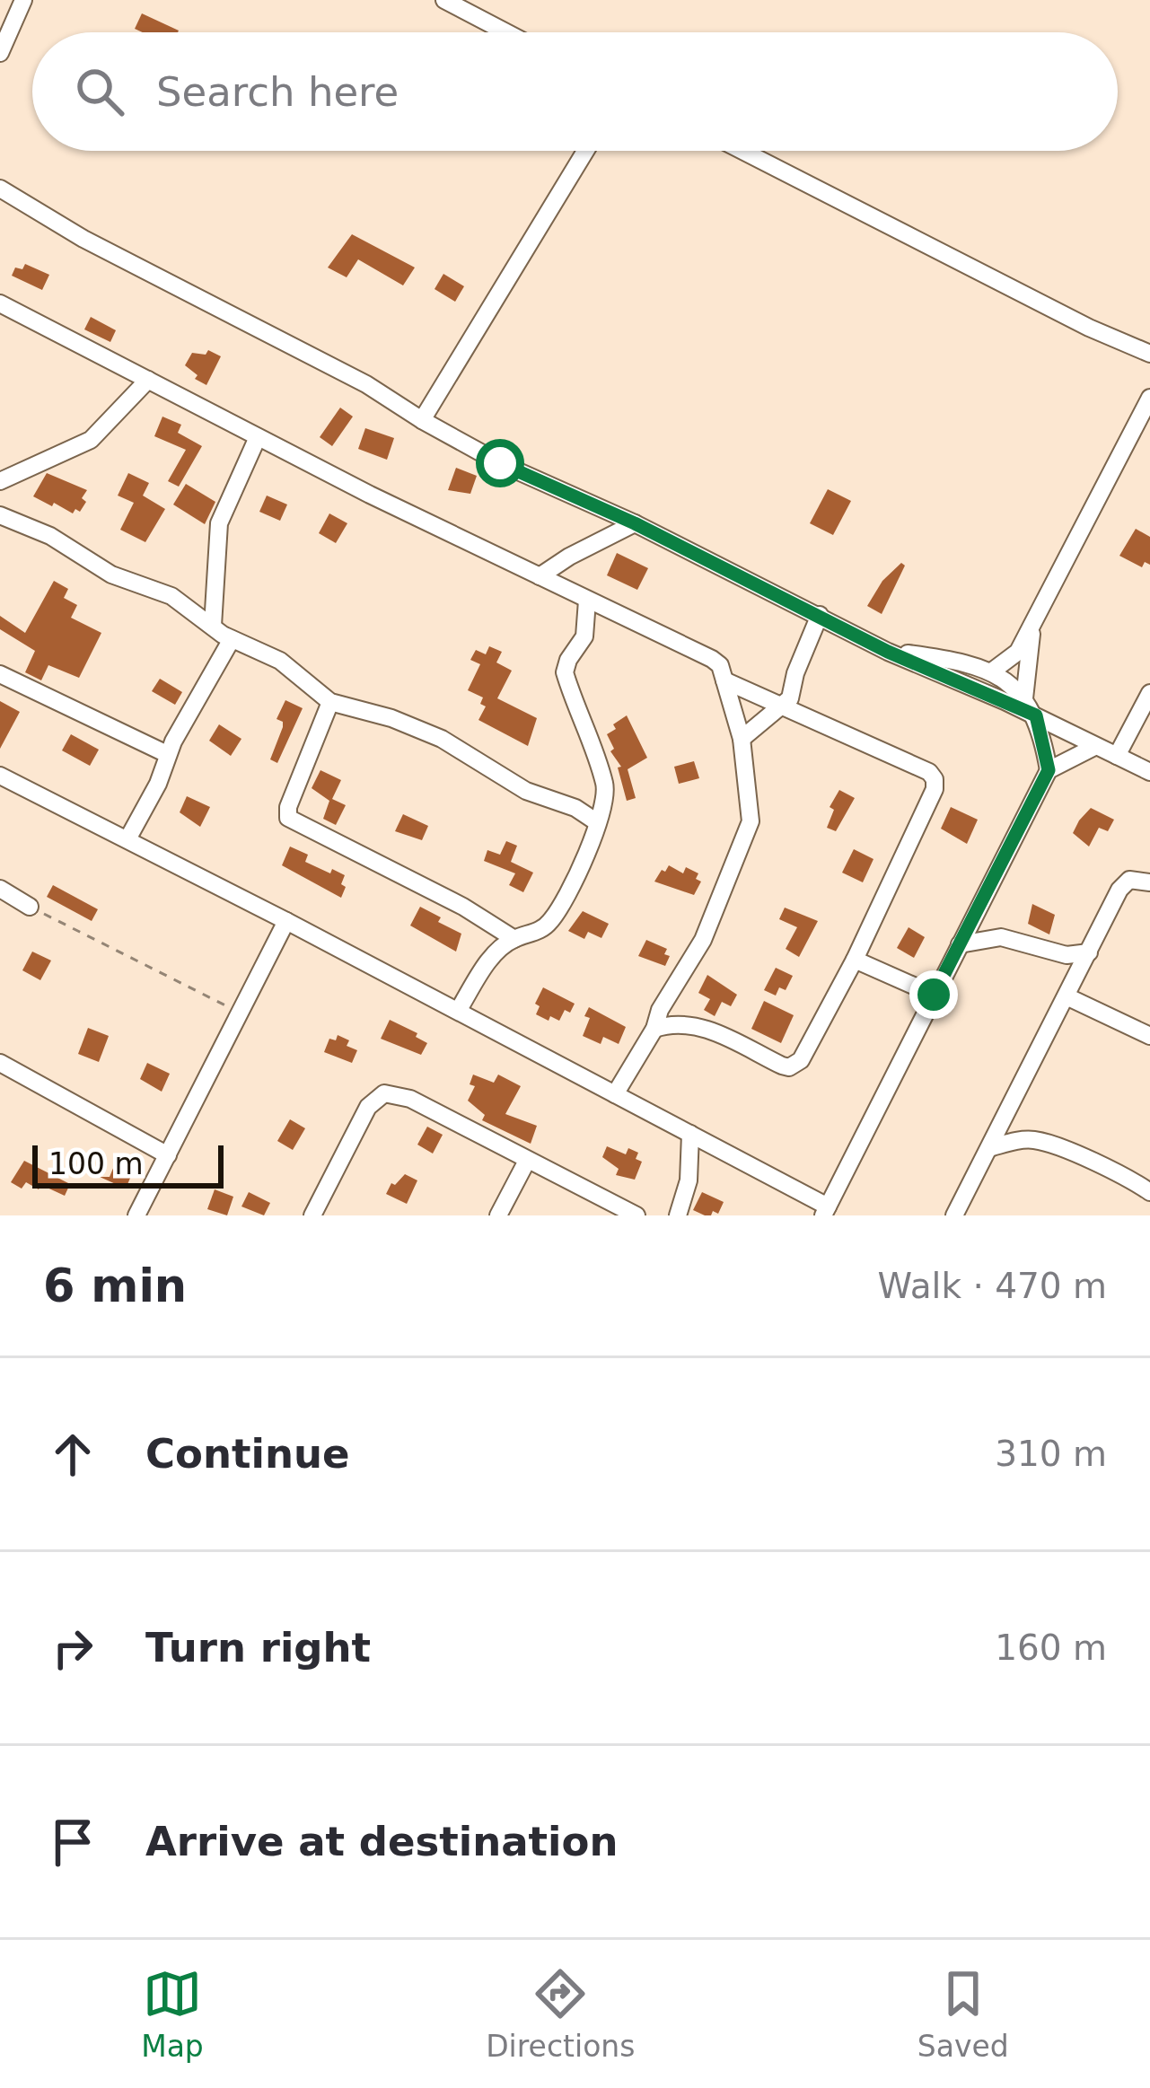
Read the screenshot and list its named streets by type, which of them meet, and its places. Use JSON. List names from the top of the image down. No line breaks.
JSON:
{"scale_bar":"100 m","page":{"search":"Search here","scale":"100 m","heading":["6 min","Walk · 470 m"],"list":[["Continue","310 m"],["Turn right","160 m"],"Arrive at destination"],"nav":["Map","Directions","Saved"]}}
